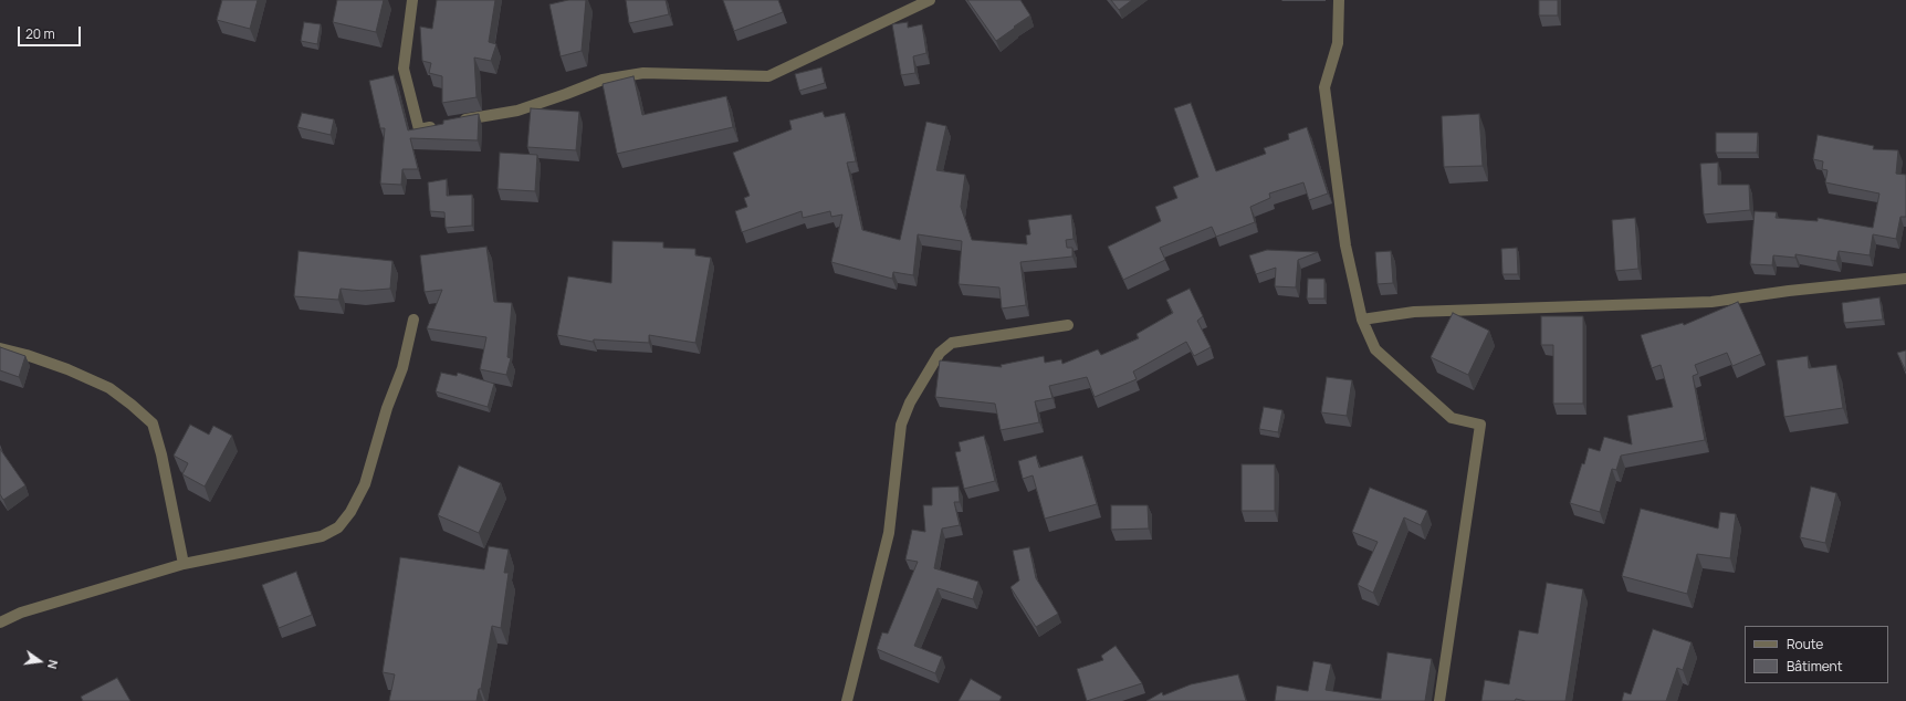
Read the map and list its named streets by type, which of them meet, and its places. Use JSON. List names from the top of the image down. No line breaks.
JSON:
{"legend":["Route","Bâtiment"],"scale_bar":"20 m","north":"right"}
